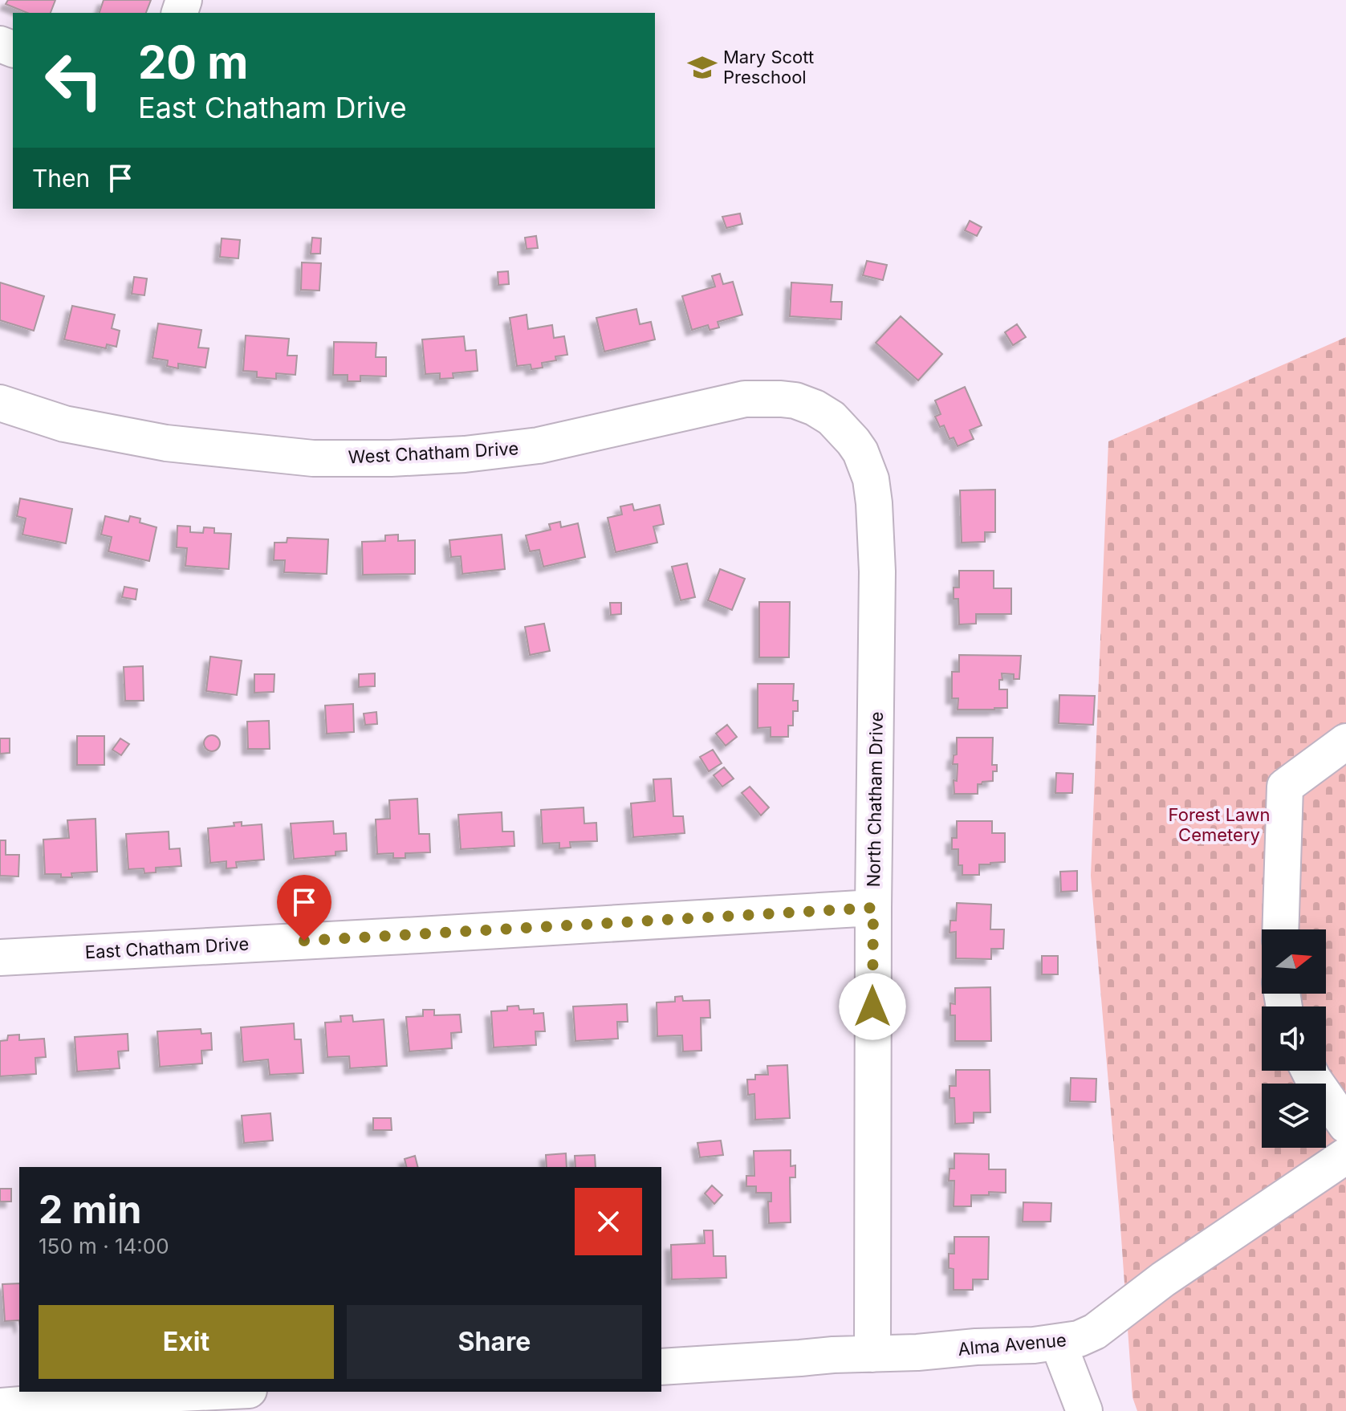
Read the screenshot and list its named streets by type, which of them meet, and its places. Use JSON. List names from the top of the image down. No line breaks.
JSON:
{"streets":{"street":["West Chatham Drive","North Chatham Drive","East Chatham Drive","Alma Avenue"]},"crossings":[["West Chatham Drive","North Chatham Drive"],["North Chatham Drive","East Chatham Drive"],["North Chatham Drive","Alma Avenue"]],"parks":["Forest Lawn Cemetery"],"places":{"school or university":["Mary Scott Preschool"]},"north":"right","page":{"turn":["20 m","East Chatham Drive"],"then":"Then","heading":["2 min","150 m · 14:00"],"buttons":["Exit","Share"]}}
